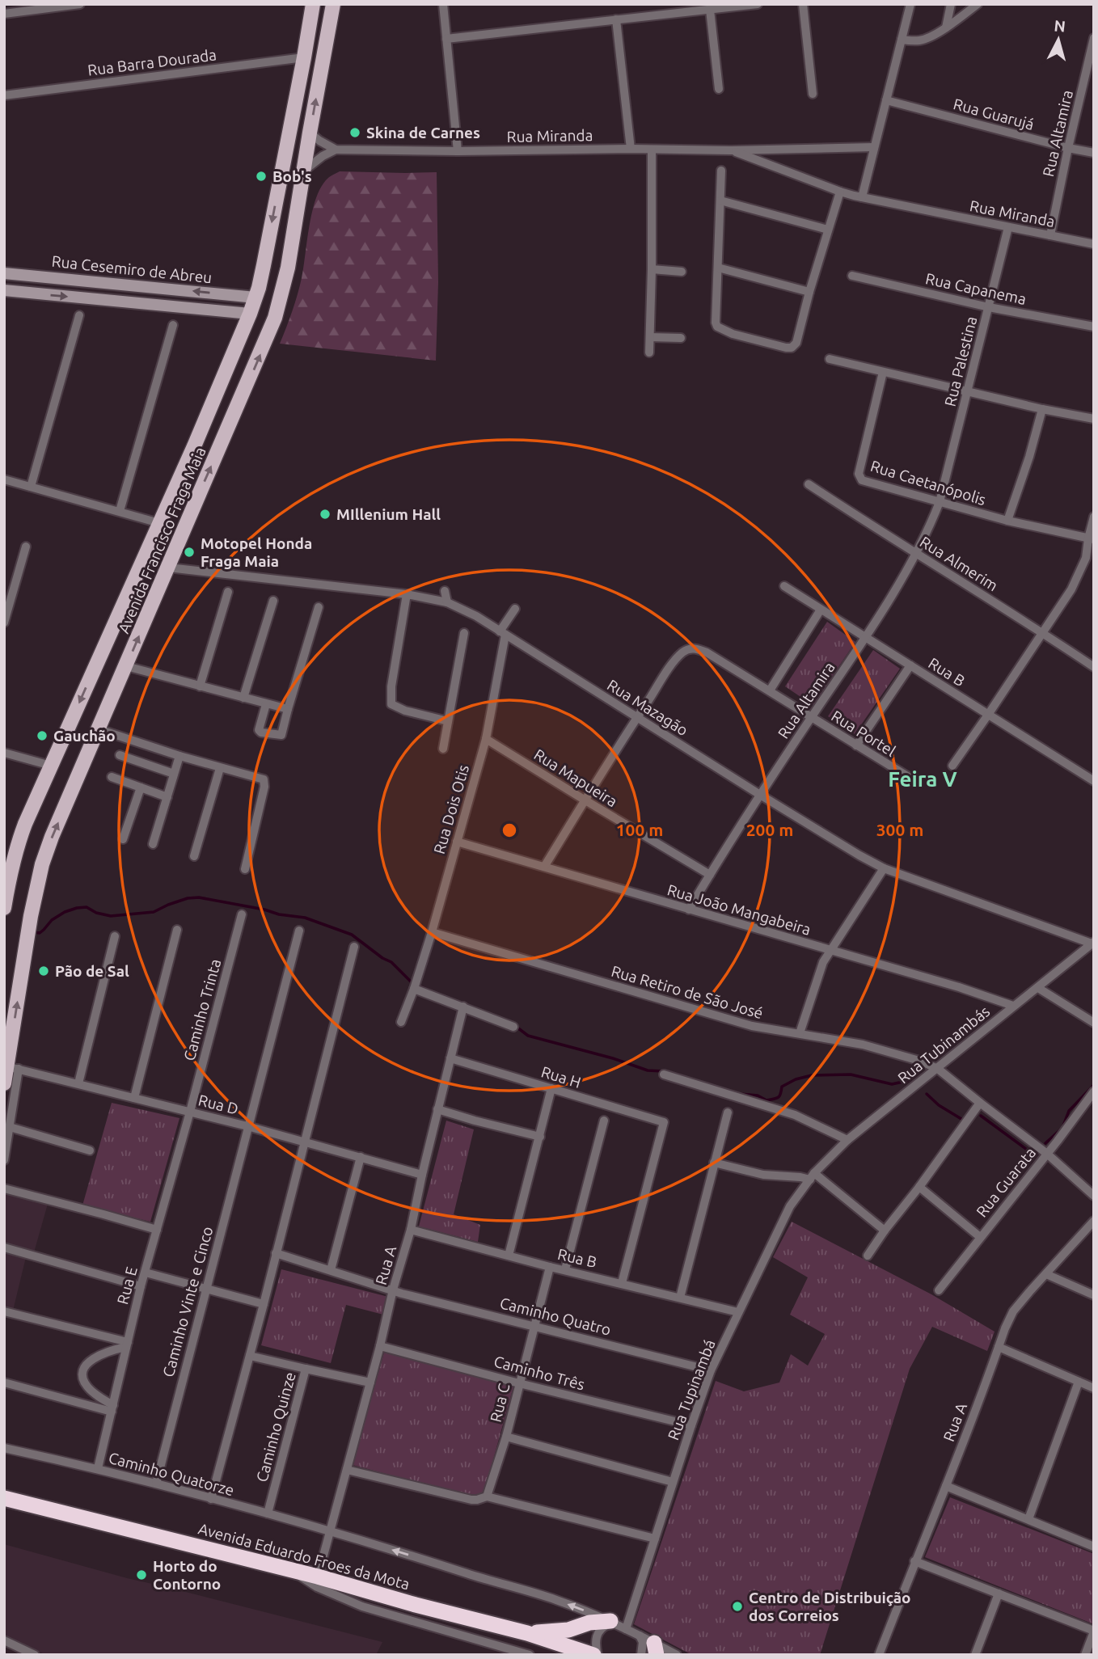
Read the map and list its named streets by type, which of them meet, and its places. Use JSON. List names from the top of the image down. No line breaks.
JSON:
{"streets":{"highway":["Avenida Eduardo Froes da Mota"],"main road":["Avenida Francisco Fraga Maia"],"street":["Rua Barra Dourada","Rua Guarujá","Rua Altamira","Rua Miranda","Rua Cesemiro de Abreu","Rua Capanema","Rua Palestina","Rua Caetanópolis","Rua Almerim","Rua B","Rua Mazagão","Rua Portel","Rua Mapueira","Rua Dois Otis","Rua João Mangabeira","Rua Retiro de São José","Caminho Trinta","Rua Tubinambás","Rua H","Rua D","Rua Guarata","Rua A","Rua E","Caminho Vinte e Cinco","Caminho Quatro","Caminho Três","Rua Tupinambá","Rua C","Caminho Quinze","Caminho Quatorze"]},"crossings":[["Rua Barra Dourada","Avenida Francisco Fraga Maia"],["Rua Guarujá","Rua Altamira"],["Rua Altamira","Rua Miranda"],["Rua Altamira","Rua Palestina"],["Rua Altamira","Rua Caetanópolis"],["Rua Altamira","Rua Almerim"],["Rua Altamira","Rua B"],["Rua Altamira","Rua Mazagão"],["Rua Altamira","Rua Portel"],["Rua Altamira","Rua Mapueira"],["Rua Altamira","Rua João Mangabeira"],["Rua Miranda","Rua Palestina"],["Rua Cesemiro de Abreu","Avenida Francisco Fraga Maia"],["Rua Capanema","Rua Palestina"],["Rua Palestina","Rua Caetanópolis"],["Avenida Francisco Fraga Maia","Rua Mazagão"],["Avenida Francisco Fraga Maia","Rua D"],["Rua B","Rua H"],["Rua B","Rua A"],["Rua B","Rua Tupinambá"],["Rua B","Rua C"],["Rua Mazagão","Rua Portel"],["Rua Mazagão","Rua Dois Otis"],["Rua Mazagão","Rua Tubinambás"],["Rua Mapueira","Rua Dois Otis"],["Rua Dois Otis","Rua João Mangabeira"],["Rua Dois Otis","Rua Retiro de São José"],["Rua João Mangabeira","Rua Tubinambás"],["Rua Retiro de São José","Rua Tubinambás"],["Rua Retiro de São José","Rua Guarata"],["Caminho Trinta","Rua D"],["Caminho Trinta","Rua E"],["Rua Tubinambás","Rua Tupinambá"],["Rua H","Rua A"],["Rua D","Rua A"],["Rua D","Rua E"],["Rua D","Caminho Vinte e Cinco"],["Rua A","Caminho Quatro"],["Rua A","Caminho Três"],["Rua A","Caminho Quatorze"],["Rua A","Avenida Eduardo Froes da Mota"],["Rua E","Caminho Quatorze"],["Caminho Vinte e Cinco","Caminho Quatorze"],["Caminho Quatro","Rua Tupinambá"],["Caminho Quatro","Rua C"],["Caminho Três","Rua Tupinambá"],["Caminho Três","Rua C"],["Rua Tupinambá","Caminho Quatorze"],["Caminho Quinze","Caminho Quatorze"]],"districts":["Feira V"],"places":["Skina de Carnes","Bob's","MIllenium Hall","Motopel Honda Fraga Maia","Gauchão","Pão de Sal","Horto do Contorno","Centro de Distribuição dos Correios"],"north":"top","rings":["100 m","200 m","300 m"]}
